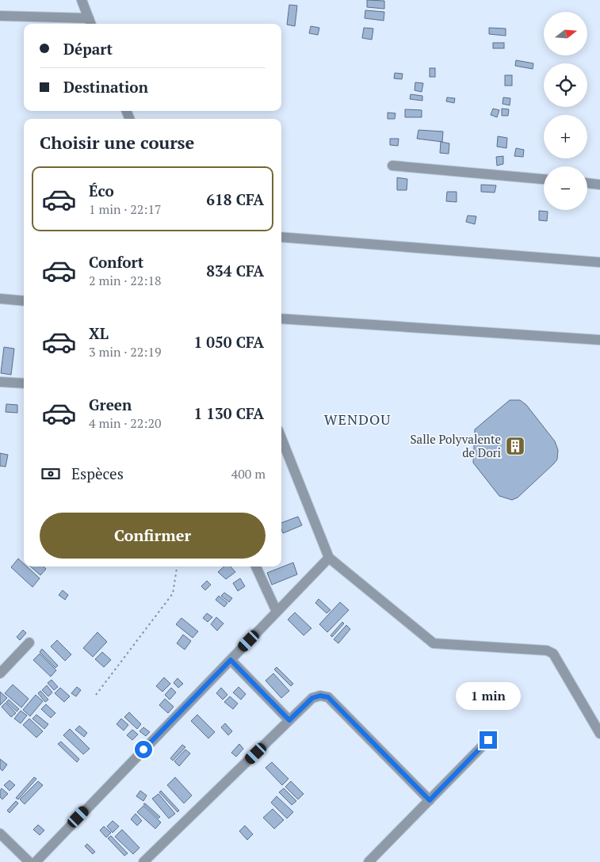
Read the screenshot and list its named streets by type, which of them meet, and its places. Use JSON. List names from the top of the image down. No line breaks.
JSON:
{"districts":["WENDOU"],"places":{"building":["Salle Polyvalente de Dori"]},"north":"right","page":{"map_buttons":["+","−"],"banner":["Départ","Destination"],"heading":"Choisir une course","list":[{"name":"Éco","note":"1 min · 22:17","value":"618 CFA"},{"name":"Confort","note":"2 min · 22:18","value":"834 CFA"},{"name":"XL","note":"3 min · 22:19","value":"1 050 CFA"},{"name":"Green","note":"4 min · 22:20","value":"1 130 CFA"}],"pay":["Espèces","400 m"],"buttons":"Confirmer","bubble":"1 min"}}
